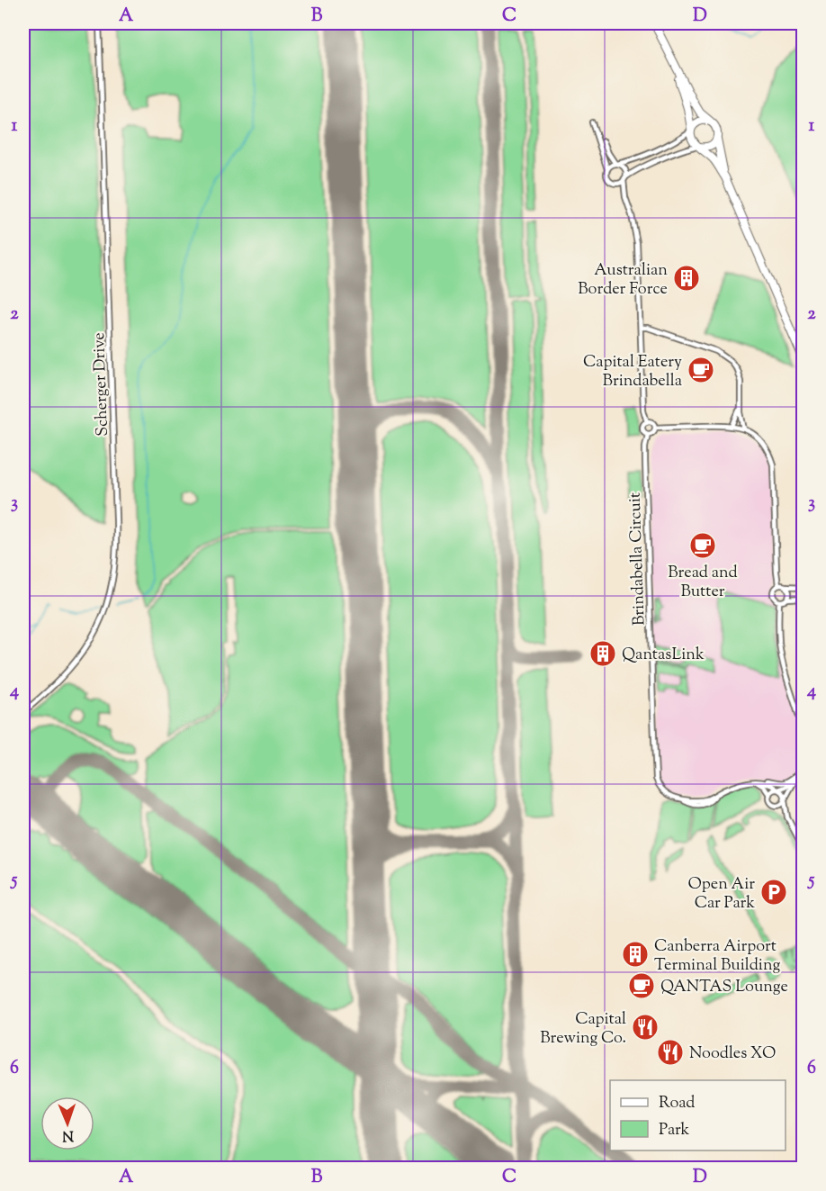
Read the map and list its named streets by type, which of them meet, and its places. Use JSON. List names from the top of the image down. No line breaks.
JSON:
{"streets":{"street":["Scherger Drive","Brindabella Circuit"]},"places":{"building":["Australian Border Force","QantasLink","Canberra Airport Terminal Building"],"cafe":["Capital Eatery Brindabella","Bread and Butter","QANTAS Lounge"],"parking":["Open Air Car Park"],"restaurant":["Capital Brewing Co.","Noodles XO"]},"legend":["Road","Park"],"north":"bottom","grid":{"columns":["A","B","C","D"],"rows":["1","2","3","4","5","6"]}}
